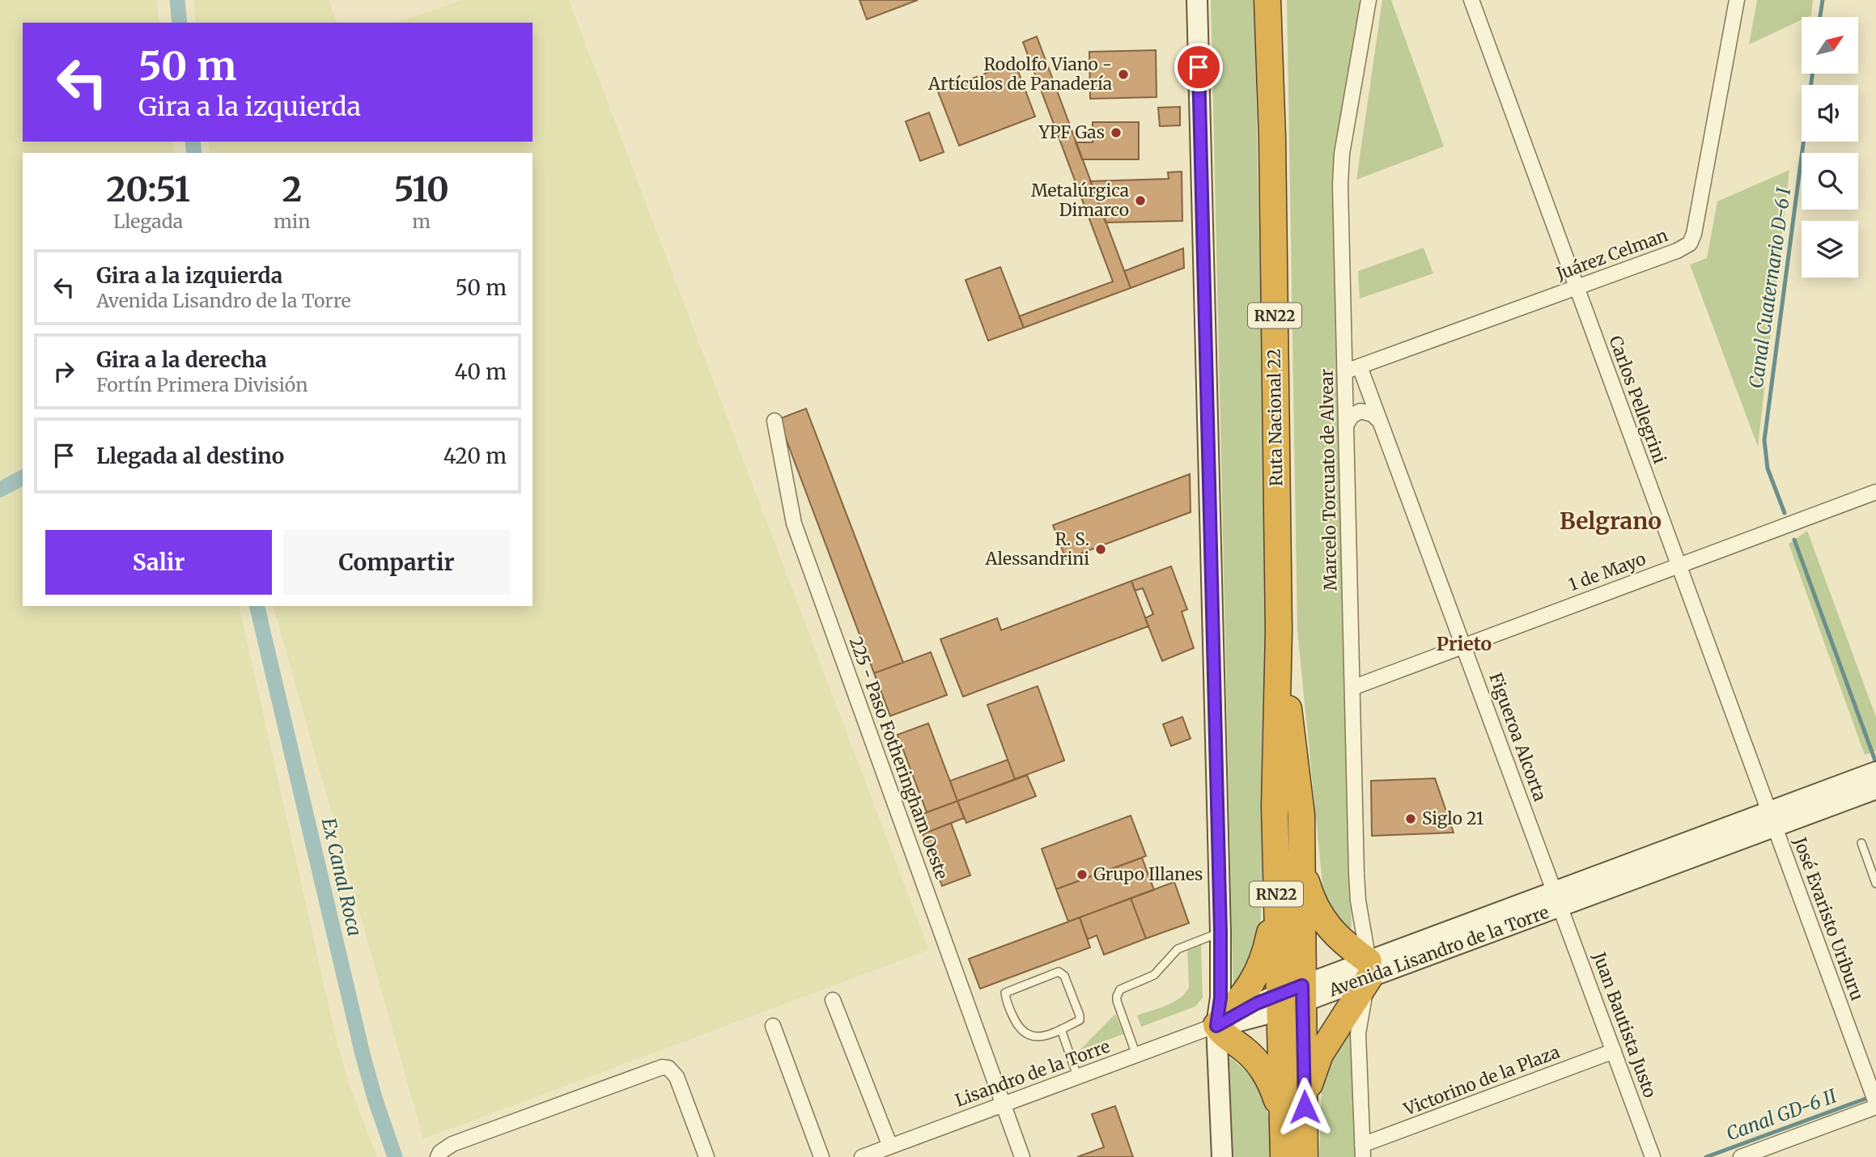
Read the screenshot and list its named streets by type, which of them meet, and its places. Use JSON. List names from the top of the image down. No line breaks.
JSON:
{"streets":{"highway":["RN22","Ruta Nacional 22"],"street":["Juárez Celman","Carlos Pellegrini","Marcelo Torcuato de Alvear","1 de Mayo","Figueroa Alcorta","225 - Paso Fotheringham Oeste","José Evaristo Uriburu","Avenida Lisandro de la Torre","Juan Bautista Justo","Lisandro de la Torre","Victorino de la Plaza"]},"crossings":[["Juárez Celman","Carlos Pellegrini"],["Juárez Celman","Marcelo Torcuato de Alvear"],["Juárez Celman","Figueroa Alcorta"],["Carlos Pellegrini","1 de Mayo"],["Carlos Pellegrini","José Evaristo Uriburu"],["Carlos Pellegrini","Avenida Lisandro de la Torre"],["Ruta Nacional 22","Avenida Lisandro de la Torre"],["Marcelo Torcuato de Alvear","1 de Mayo"],["Marcelo Torcuato de Alvear","Avenida Lisandro de la Torre"],["1 de Mayo","Figueroa Alcorta"],["Figueroa Alcorta","Avenida Lisandro de la Torre"],["Figueroa Alcorta","Juan Bautista Justo"],["225 - Paso Fotheringham Oeste","Lisandro de la Torre"],["José Evaristo Uriburu","Avenida Lisandro de la Torre"],["Avenida Lisandro de la Torre","Juan Bautista Justo"],["Avenida Lisandro de la Torre","Lisandro de la Torre"],["Juan Bautista Justo","Victorino de la Plaza"]],"districts":["Belgrano","Prieto"],"water":["Canal Cuaternario D-6 I","Ex Canal Roca","Canal GD-6 II"],"places":["Rodolfo Viano - Artículos de Panadería","YPF Gas","Metalúrgica Dimarco","R. S. Alessandrini","Siglo 21","Grupo Illanes"],"north":"top right","page":{"turn":["50 m","Gira a la izquierda"],"eta":["20:51","Llegada","2","min","510","m"],"list":[{"name":"Gira a la izquierda","note":"Avenida Lisandro de la Torre","value":"50 m"},{"name":"Gira a la derecha","note":"Fortín Primera División","value":"40 m"},{"name":"Llegada al destino","value":"420 m"}],"buttons":["Salir","Compartir"]}}
